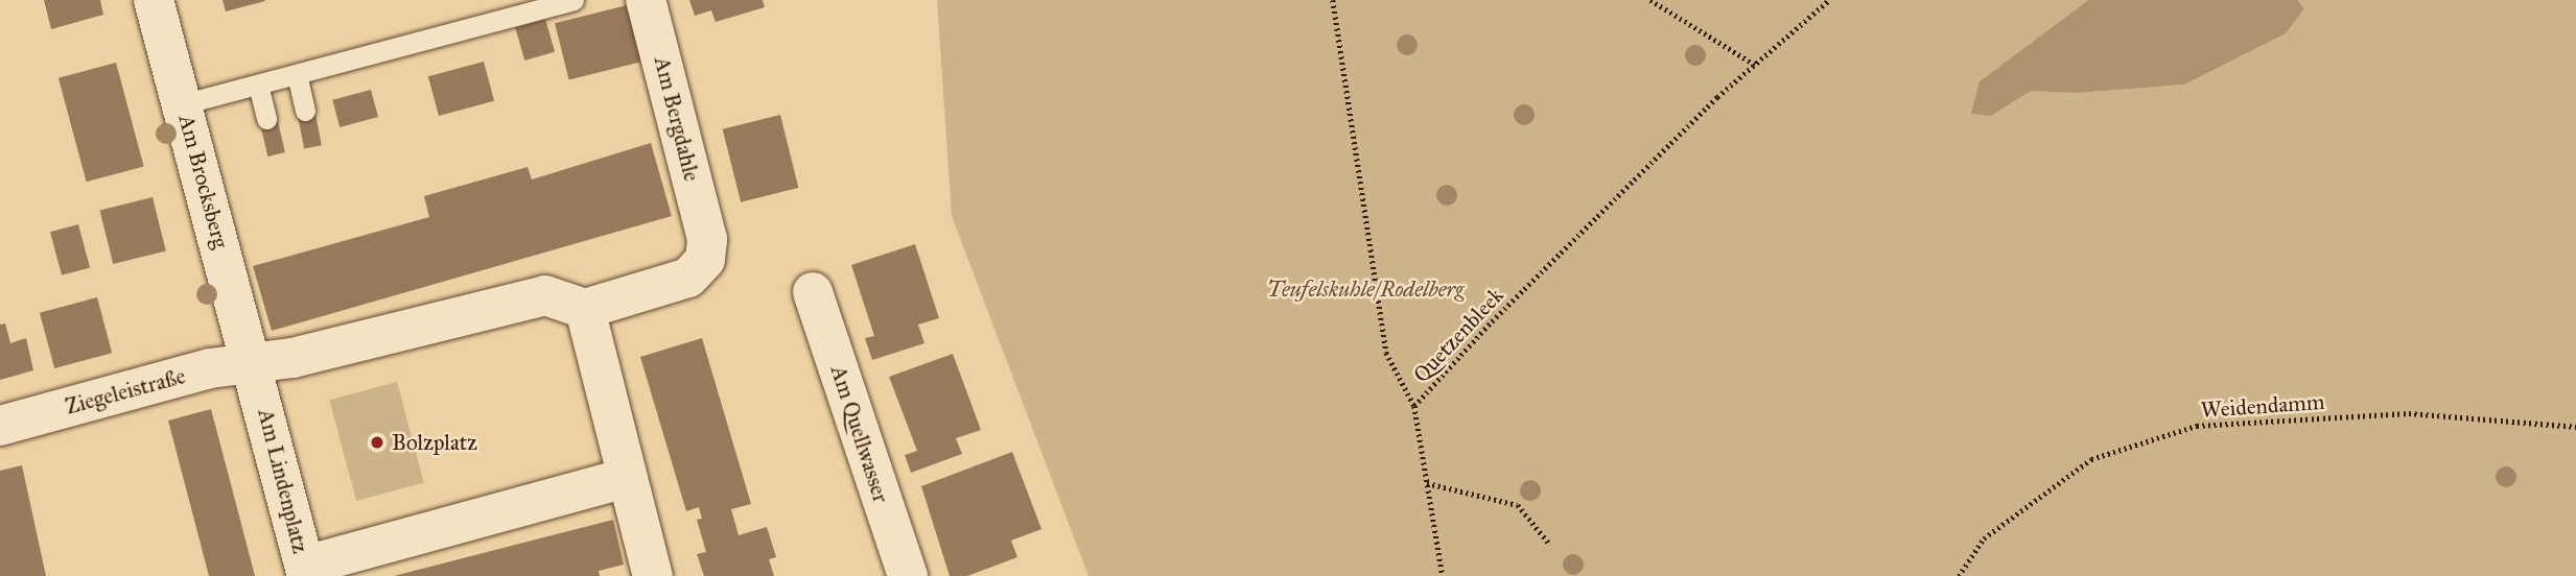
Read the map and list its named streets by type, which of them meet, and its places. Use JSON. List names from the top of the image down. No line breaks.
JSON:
{"streets":{"street":["Am Bergdahle","Am Brocksberg","Ziegeleistraße","Am Quellwasser","Am Lindenplatz"],"path":["Quetzenbleek","Weidendamm"]},"crossings":[["Am Brocksberg","Ziegeleistraße"],["Am Brocksberg","Am Lindenplatz"],["Ziegeleistraße","Am Lindenplatz"]],"parks":["Teufelskuhle/Rodelberg"],"places":["Bolzplatz"]}
